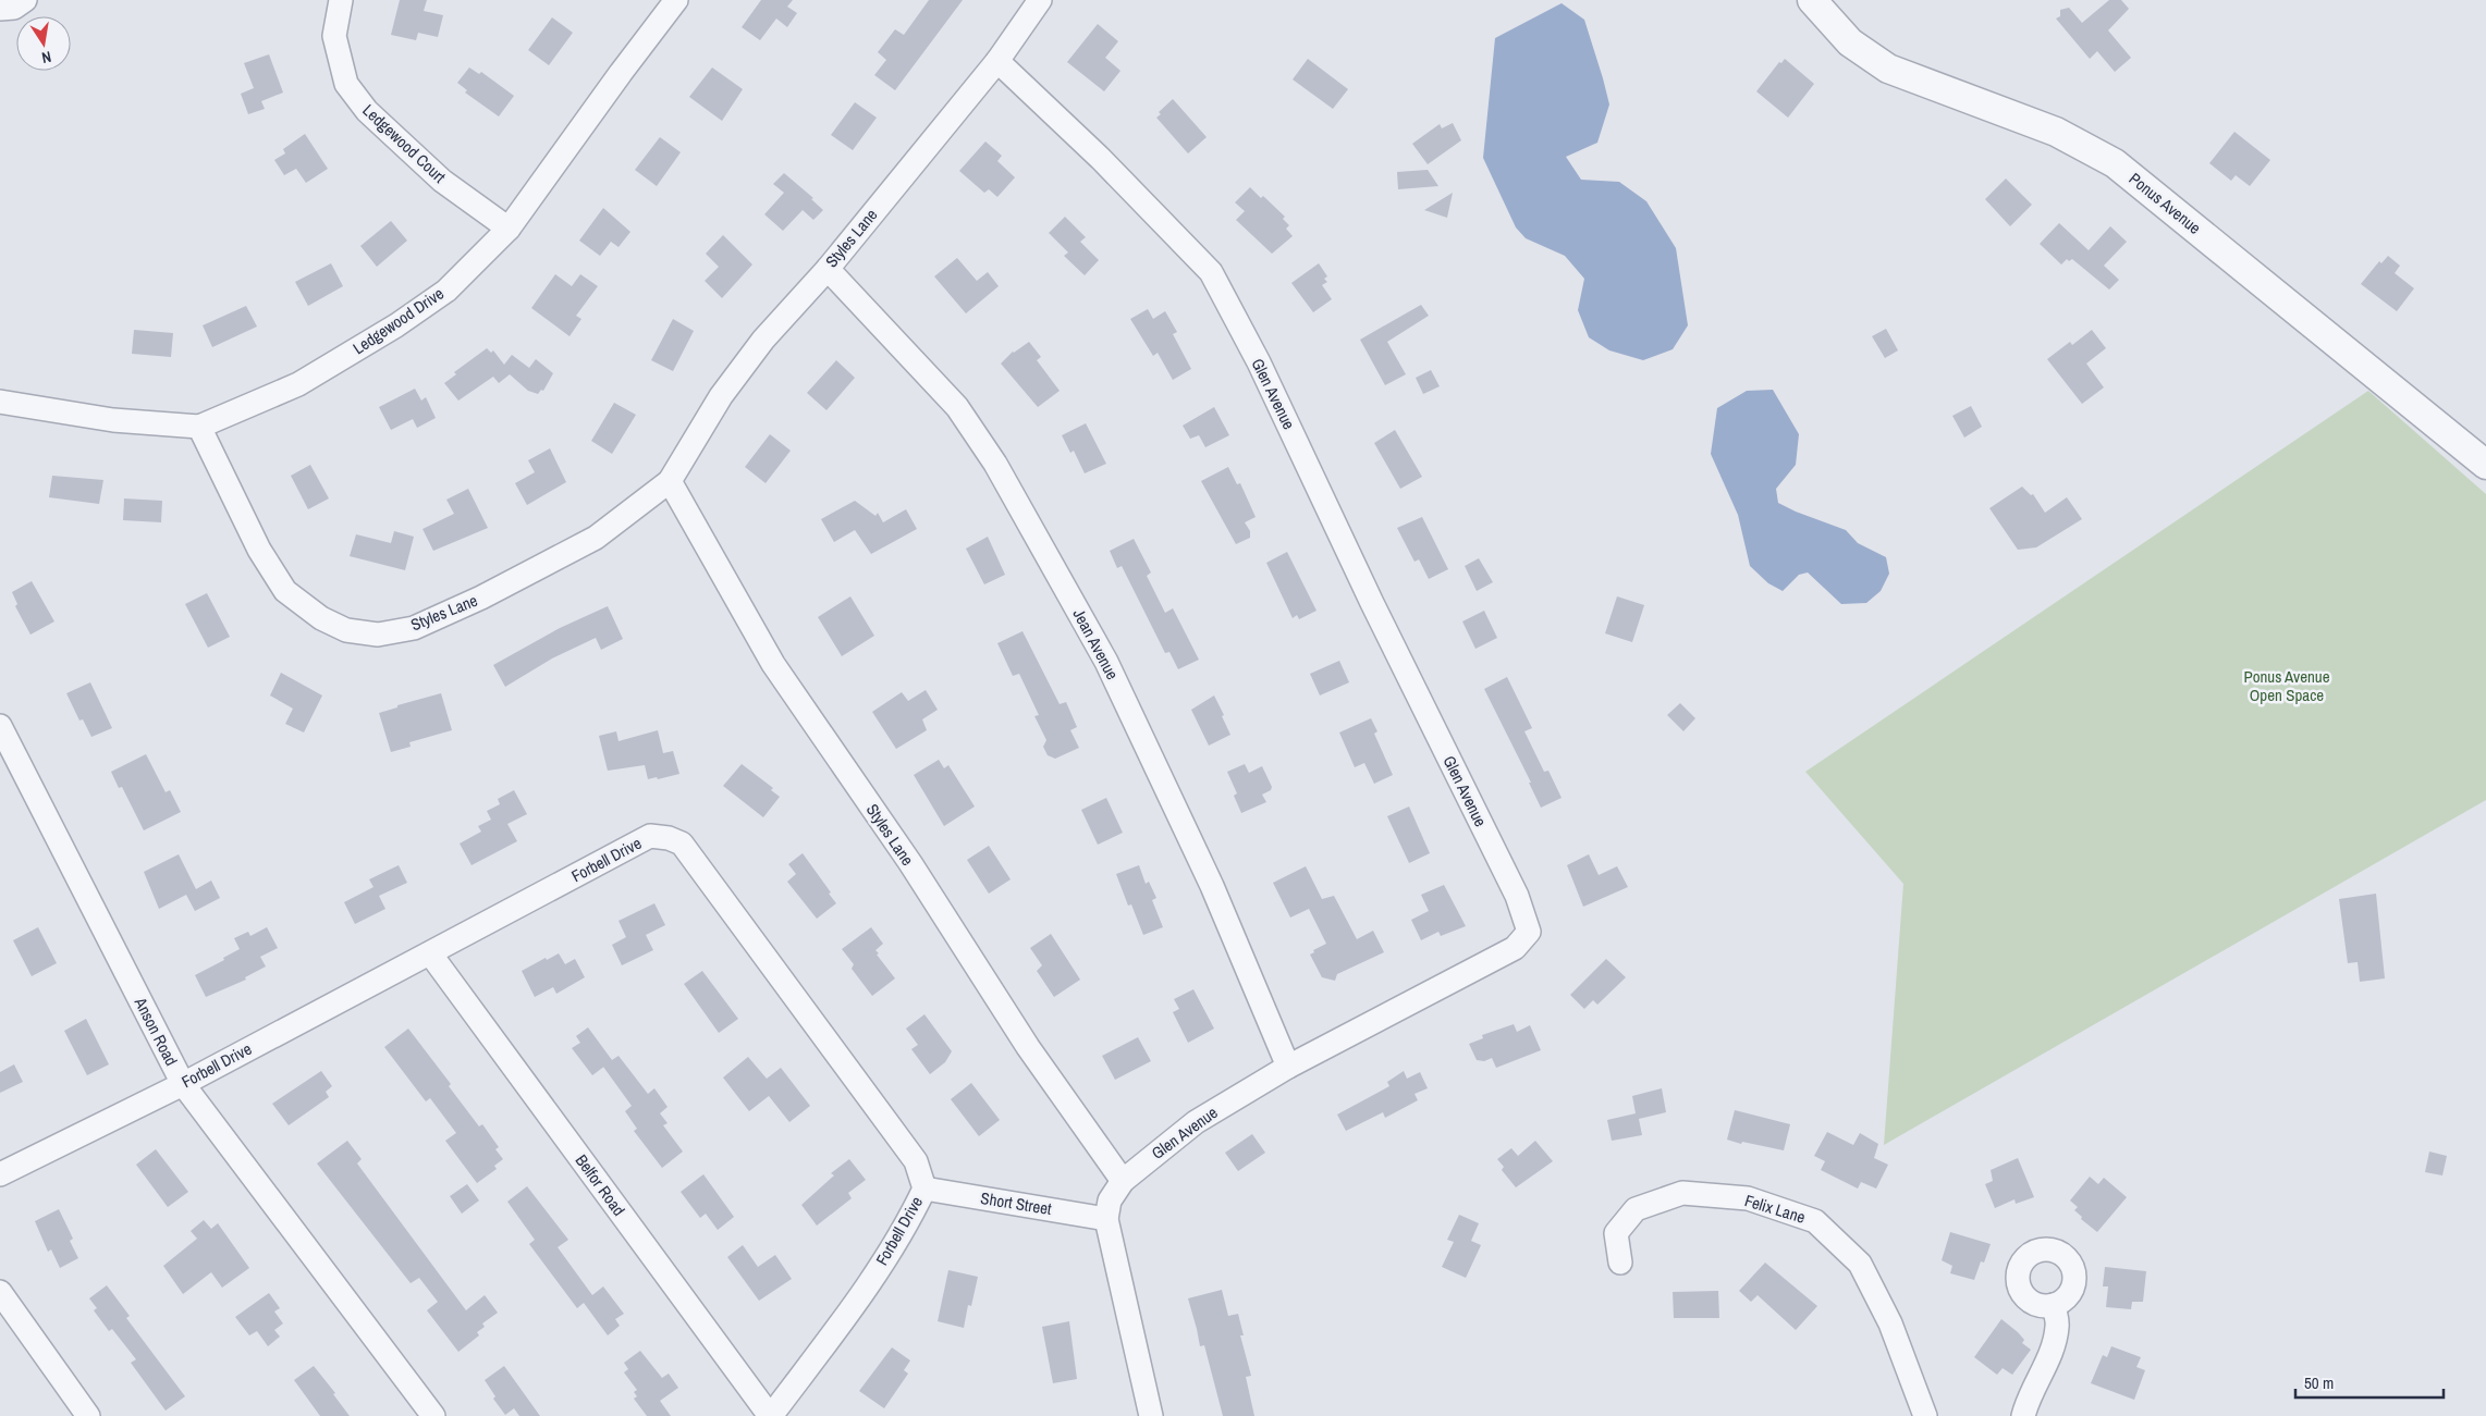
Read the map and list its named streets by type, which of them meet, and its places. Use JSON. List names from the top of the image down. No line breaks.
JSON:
{"streets":{"street":["Ledgewood Court","Ponus Avenue","Styles Lane","Ledgewood Drive","Glen Avenue","Jean Avenue","Forbell Drive","Anson Road","Belfor Road","Short Street","Felix Lane"]},"crossings":[["Ledgewood Court","Ledgewood Drive"],["Styles Lane","Ledgewood Drive"],["Styles Lane","Glen Avenue"],["Styles Lane","Jean Avenue"],["Glen Avenue","Jean Avenue"],["Glen Avenue","Short Street"],["Forbell Drive","Anson Road"],["Forbell Drive","Belfor Road"],["Forbell Drive","Short Street"]],"parks":["Ponus Avenue Open Space"],"scale_bar":"50 m","north":"bottom"}
